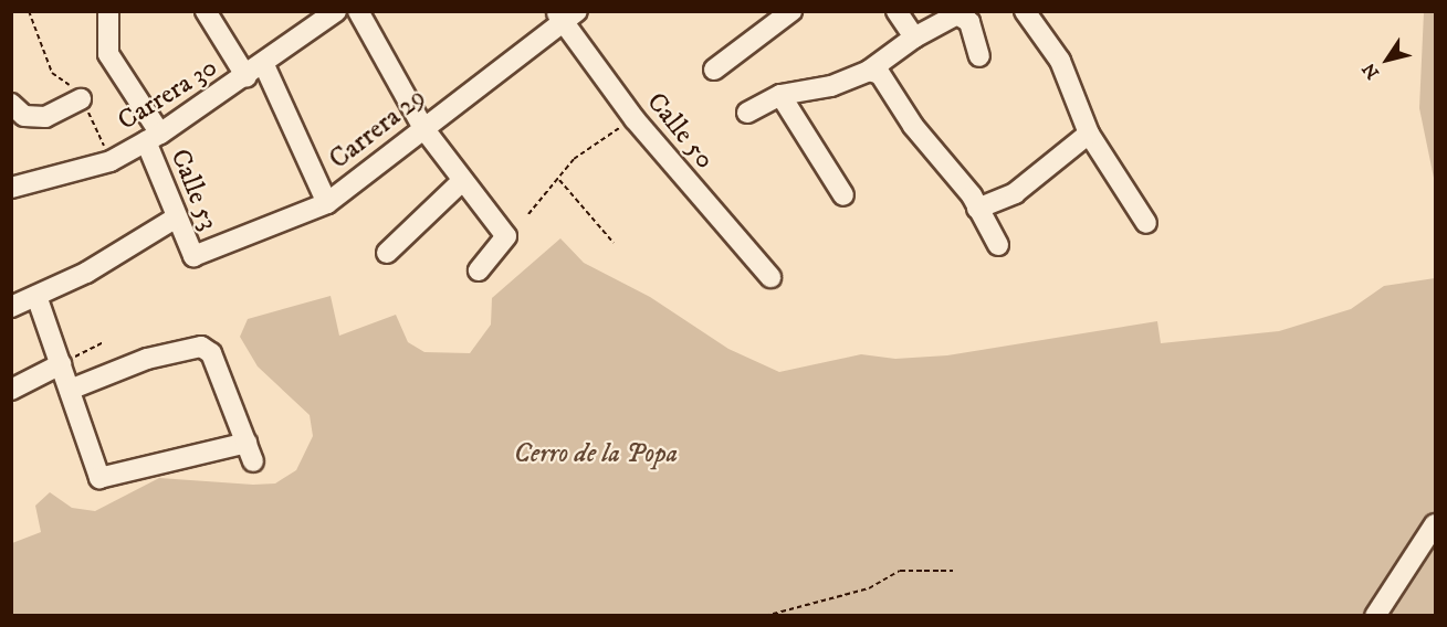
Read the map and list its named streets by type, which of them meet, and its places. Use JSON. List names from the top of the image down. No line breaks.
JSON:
{"streets":{"street":["Carrera 30","Carrera 29","Calle 50","Calle 53"]},"crossings":[["Carrera 30","Calle 53"],["Carrera 29","Calle 50"],["Carrera 29","Calle 53"]],"parks":["Cerro de la Popa"],"north":"bottom left"}
